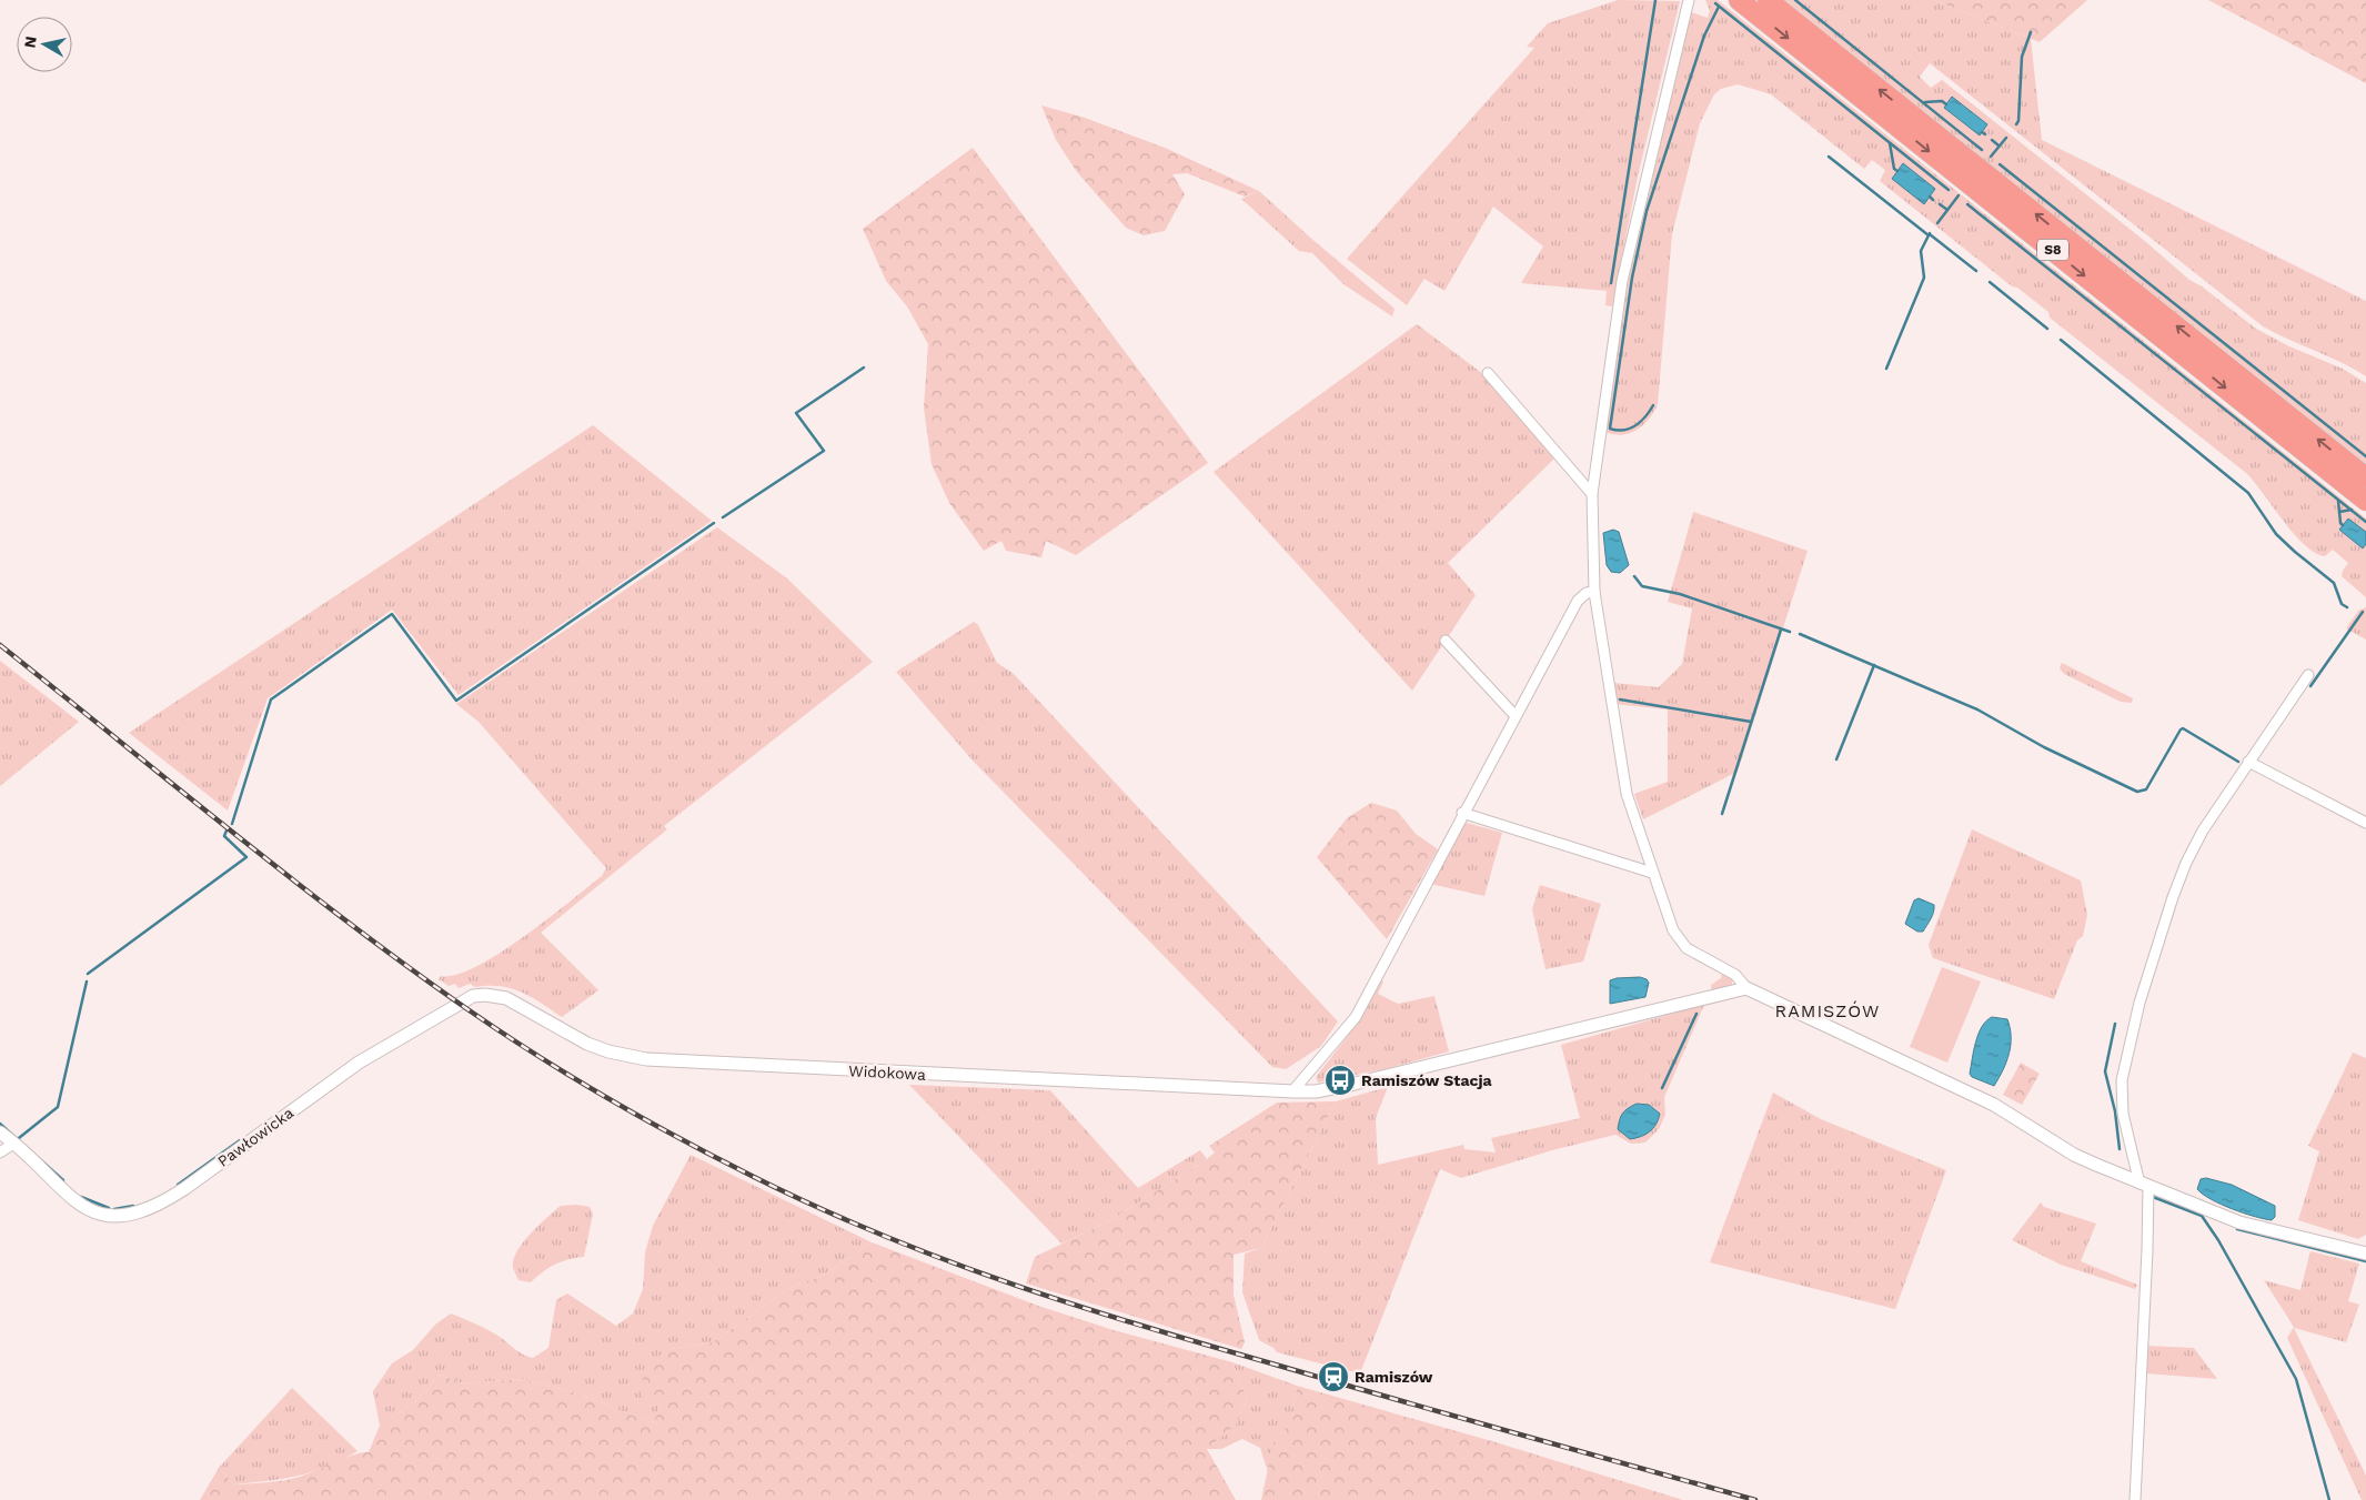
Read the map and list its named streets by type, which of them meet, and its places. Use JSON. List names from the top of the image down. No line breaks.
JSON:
{"streets":{"highway":["S8"],"street":["Widokowa","Pawłowicka"]},"crossings":[["Widokowa","Pawłowicka"]],"districts":["RAMISZÓW"],"places":{"bus stop":["Ramiszów Stacja"],"station":["Ramiszów"]},"north":"left"}
